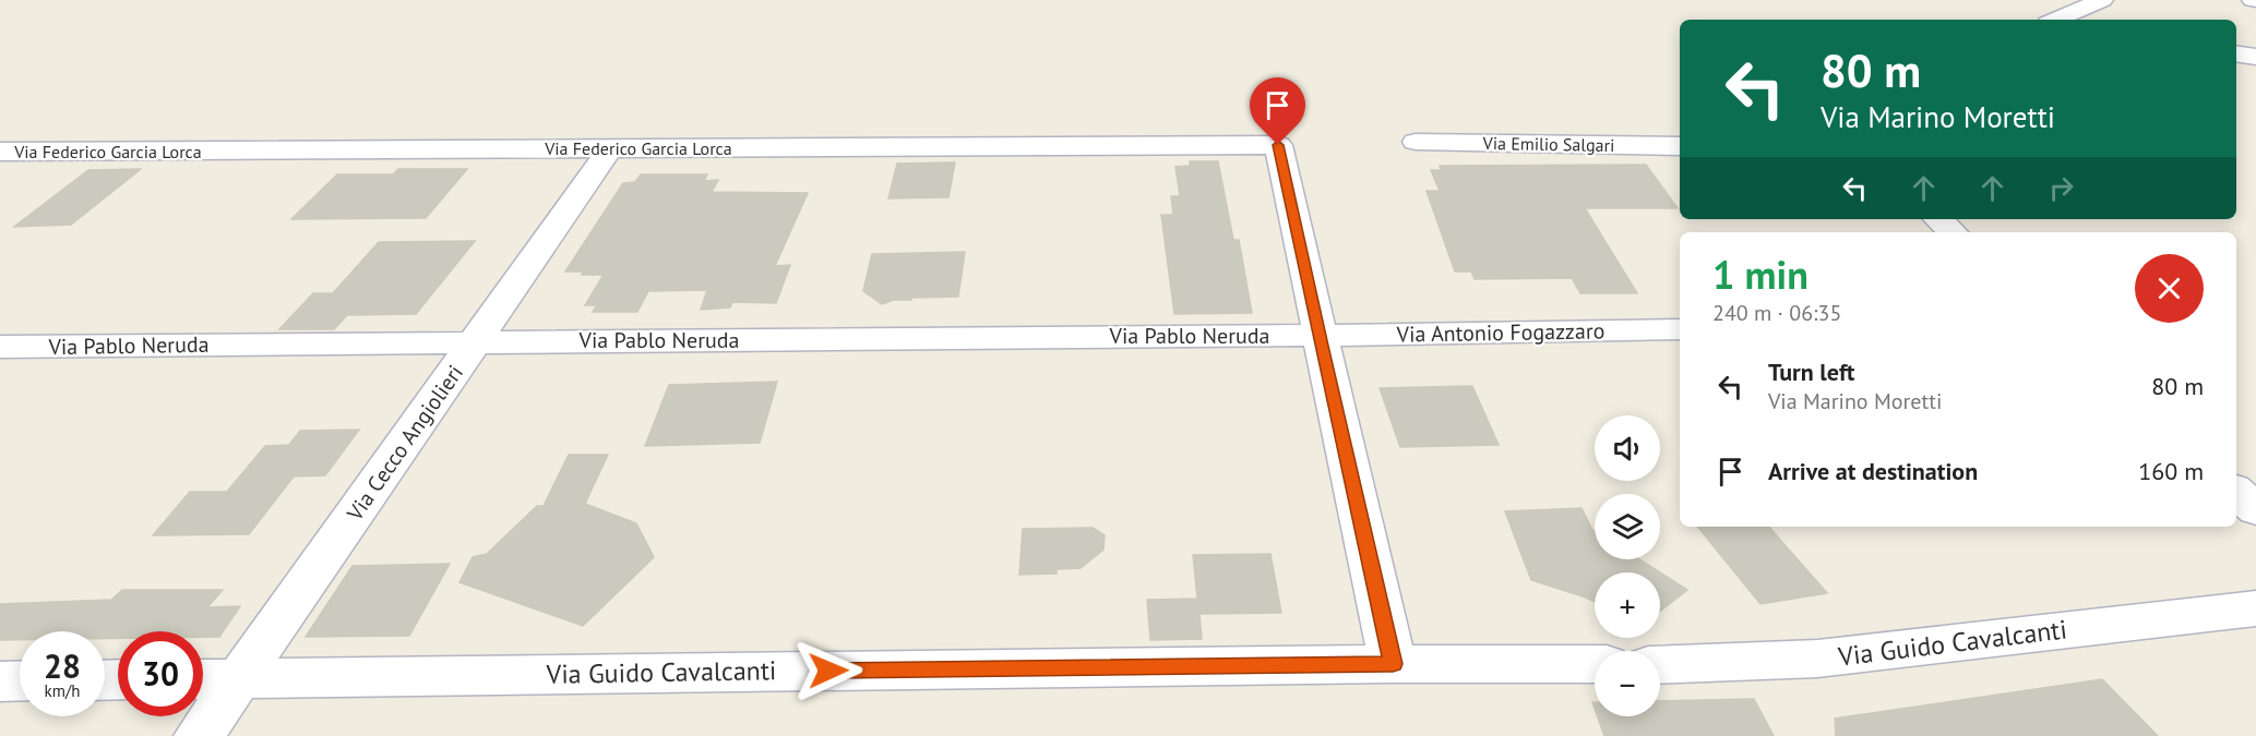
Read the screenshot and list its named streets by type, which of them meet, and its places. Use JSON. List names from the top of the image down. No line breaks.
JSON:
{"streets":{"street":["Via Emilio Salgari","Via Federico Garcia Lorca","Via Antonio Fogazzaro","Via Pablo Neruda","Via Cecco Angiolieri","Via Guido Cavalcanti"]},"crossings":[["Via Federico Garcia Lorca","Via Antonio Fogazzaro"],["Via Federico Garcia Lorca","Via Pablo Neruda"],["Via Federico Garcia Lorca","Via Cecco Angiolieri"],["Via Antonio Fogazzaro","Via Pablo Neruda"],["Via Pablo Neruda","Via Cecco Angiolieri"],["Via Cecco Angiolieri","Via Guido Cavalcanti"]],"page":{"turn":["80 m","Via Marino Moretti"],"heading":["1 min","240 m · 06:35"],"list":[{"name":"Turn left","note":"Via Marino Moretti","value":"80 m"},{"name":"Arrive at destination","value":"160 m"}],"map_buttons":["+","−"],"speed":"28 km/h","limit":"30"}}
